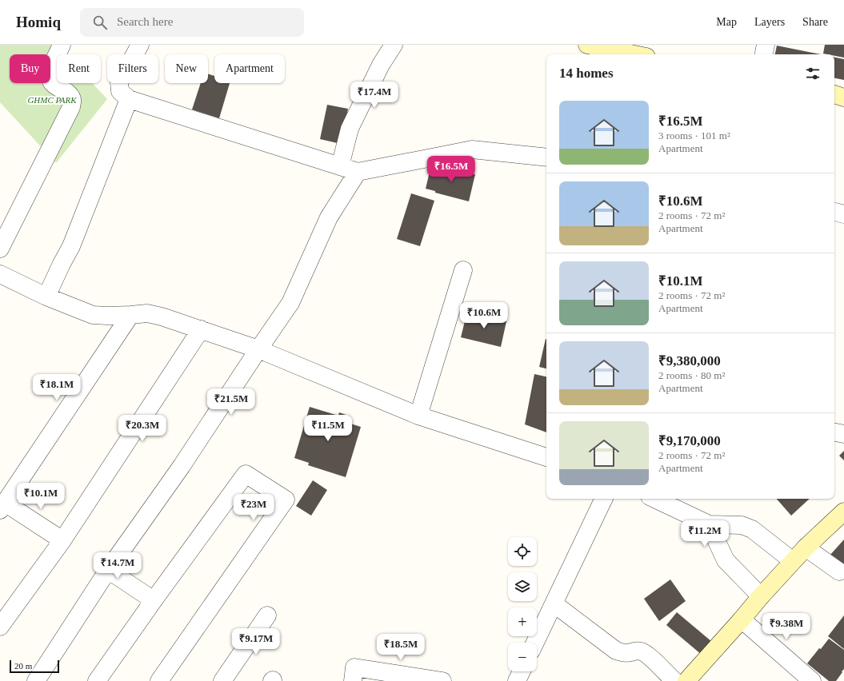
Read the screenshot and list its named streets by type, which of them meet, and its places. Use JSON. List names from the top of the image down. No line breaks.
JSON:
{"parks":["GHMC PARK"],"scale_bar":"20 m","page":{"header":"Homiq","search":"Search here","nav":["Map","Layers","Share"],"chip":["Buy","Rent","Filters","New","Apartment"],"heading":"14 homes","price":["₹17.4M","₹16.5M","₹10.6M","₹18.1M","₹21.5M","₹20.3M","₹11.5M","₹10.1M","₹23M","₹11.2M","₹14.7M","₹9.38M","₹9.17M","₹18.5M"],"list":[{"name":"₹16.5M","note":"3 rooms · 101 m² · Apartment"},{"name":"₹10.6M","note":"2 rooms · 72 m² · Apartment"},{"name":"₹10.1M","note":"2 rooms · 72 m² · Apartment"},{"name":"₹9,380,000","note":"2 rooms · 80 m² · Apartment"},{"name":"₹9,170,000","note":"2 rooms · 72 m² · Apartment"}],"map_buttons":["+","−"],"scale":"20 m"}}
